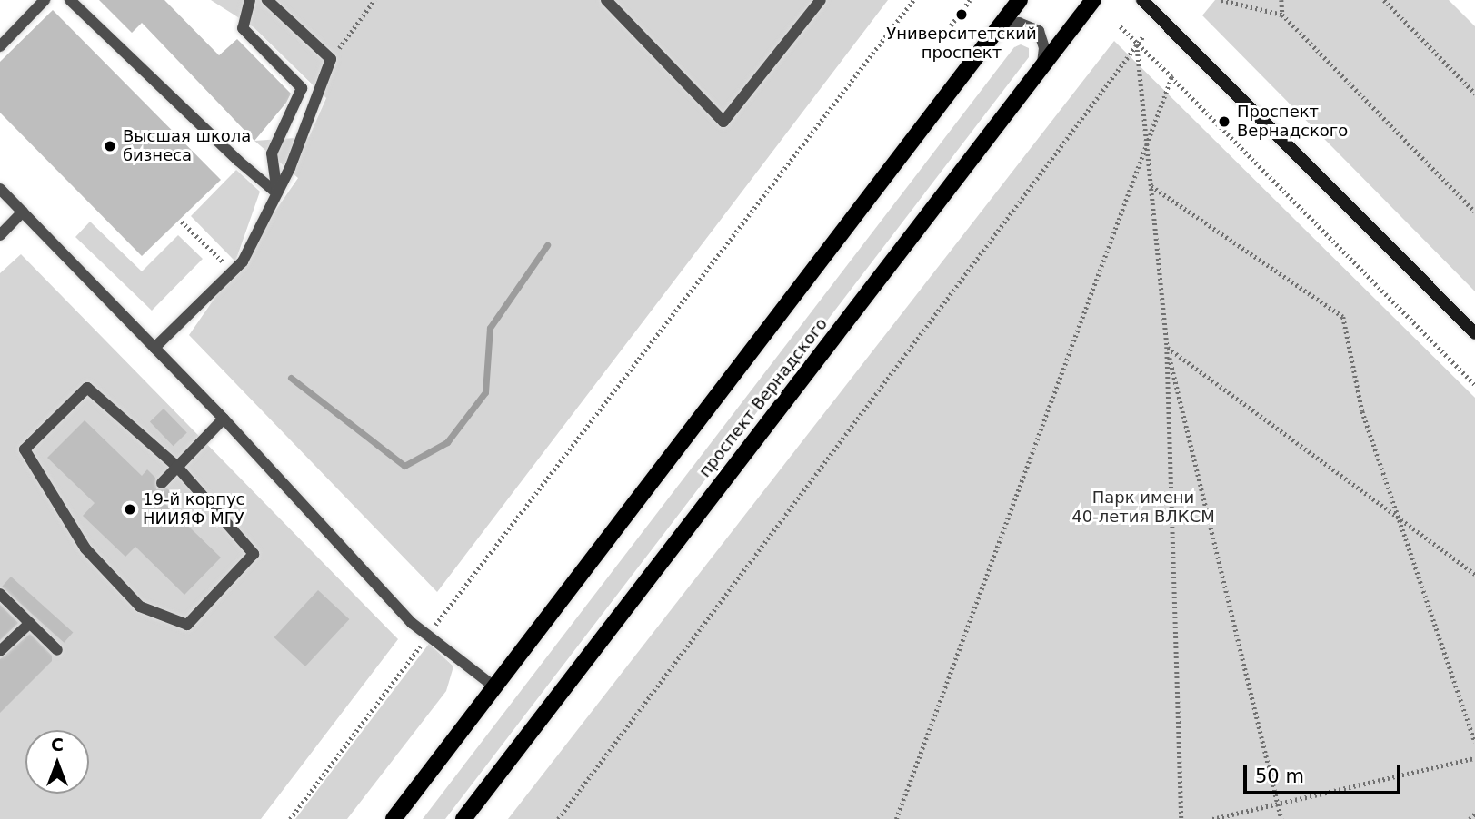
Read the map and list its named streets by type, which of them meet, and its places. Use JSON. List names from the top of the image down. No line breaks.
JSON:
{"streets":{"main road":["проспект Вернадского"]},"parks":["Парк имени 40-летия ВЛКСМ"],"places":["Университетский проспект","Проспект Вернадского","Высшая школа бизнеса","19-й корпус НИИЯФ МГУ"],"scale_bar":"50 m","north":"top"}
